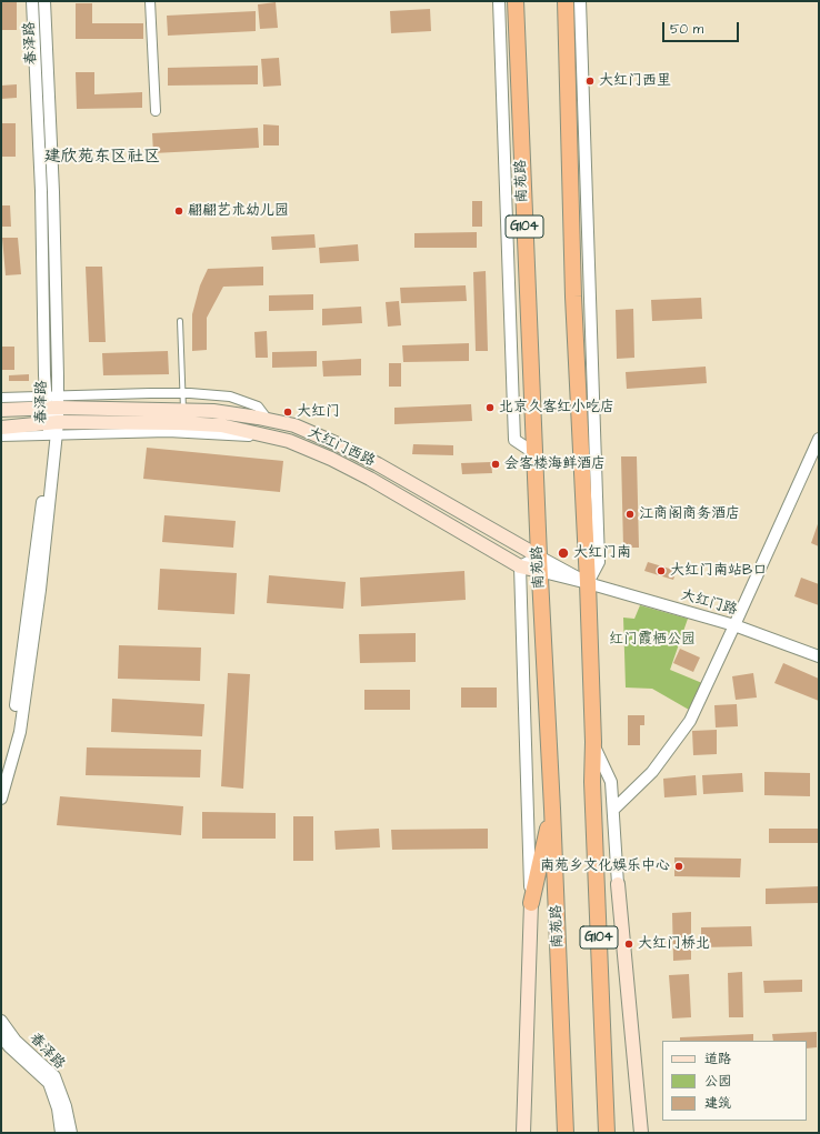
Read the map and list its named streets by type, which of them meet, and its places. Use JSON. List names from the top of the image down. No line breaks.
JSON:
{"streets":{"highway":["南苑路","G104"],"main road":["大红门西路"],"street":["春泽路","大红门路"]},"crossings":[["春泽路","大红门西路"],["南苑路","大红门西路"],["南苑路","大红门路"],["G104","大红门路"],["大红门西路","大红门路"]],"districts":["建欣苑东区社区"],"parks":["红门霞栖公园"],"places":["大红门西里","翩翩艺术幼儿园","北京久客红小吃店","大红门","会客楼海鲜酒店","江商阁商务酒店","大红门南","大红门南站B口","南苑乡文化娱乐中心","大红门桥北"],"legend":["道路","公园","建筑"],"scale_bar":"50 m"}
